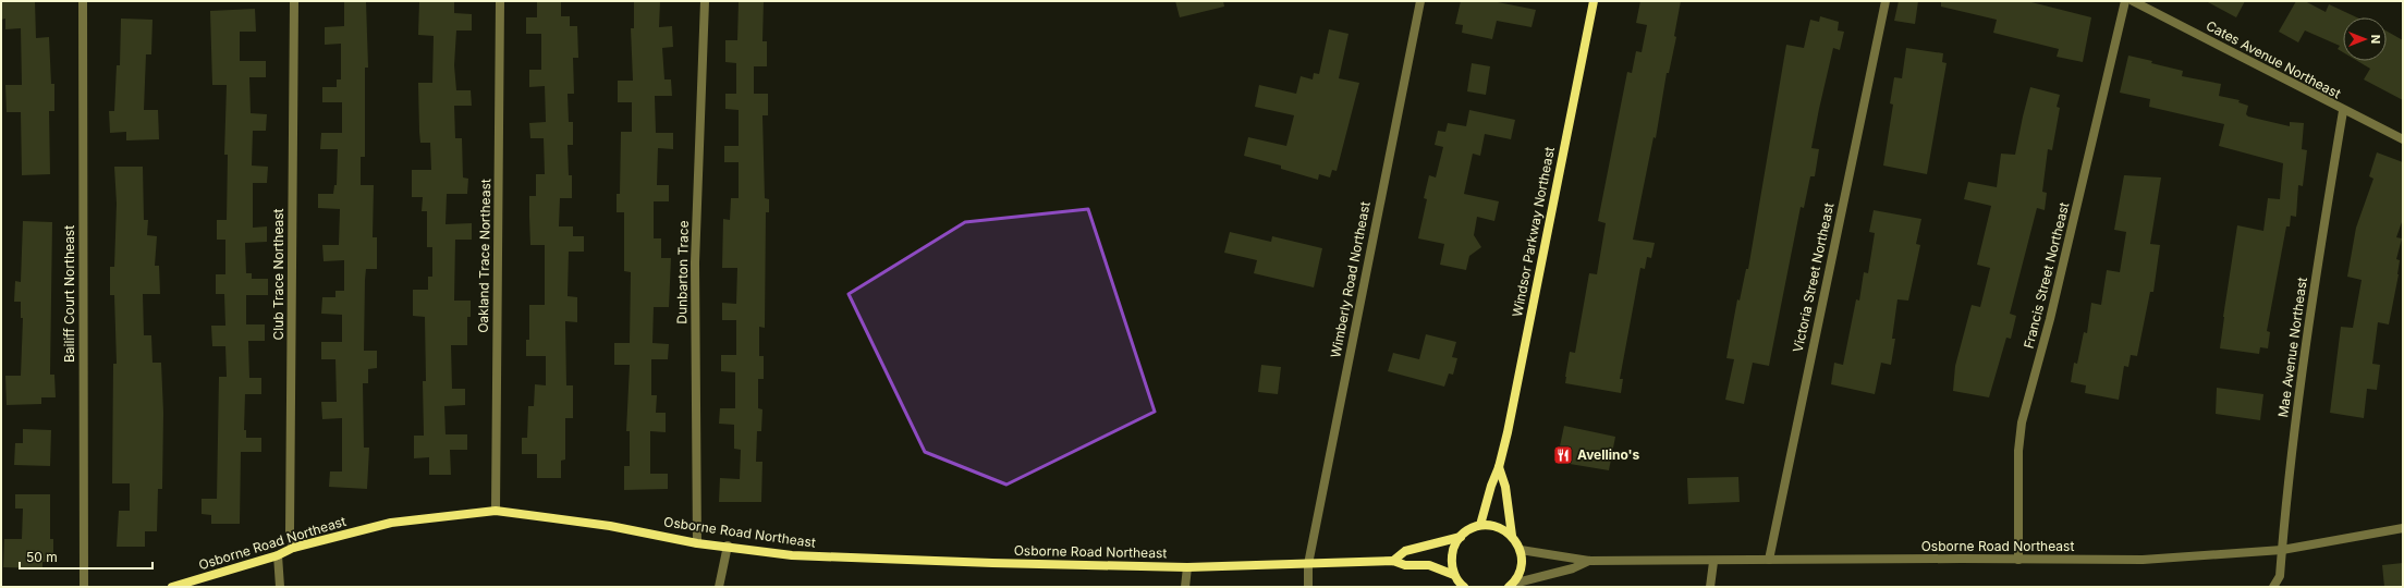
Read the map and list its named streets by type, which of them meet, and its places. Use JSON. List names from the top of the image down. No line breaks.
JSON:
{"streets":{"street":["Cates Avenue Northeast","Windsor Parkway Northeast","Oakland Trace Northeast","Dunbarton Trace","Club Trace Northeast","Francis Street Northeast","Victoria Street Northeast","Wimberly Road Northeast","Bailiff Court Northeast","Mae Avenue Northeast","Osborne Road Northeast"]},"crossings":[["Cates Avenue Northeast","Mae Avenue Northeast"],["Oakland Trace Northeast","Osborne Road Northeast"],["Dunbarton Trace","Osborne Road Northeast"],["Club Trace Northeast","Osborne Road Northeast"],["Francis Street Northeast","Osborne Road Northeast"],["Victoria Street Northeast","Osborne Road Northeast"],["Wimberly Road Northeast","Osborne Road Northeast"],["Mae Avenue Northeast","Osborne Road Northeast"]],"places":{"restaurant":["Avellino's"]},"scale_bar":"50 m","north":"right"}
